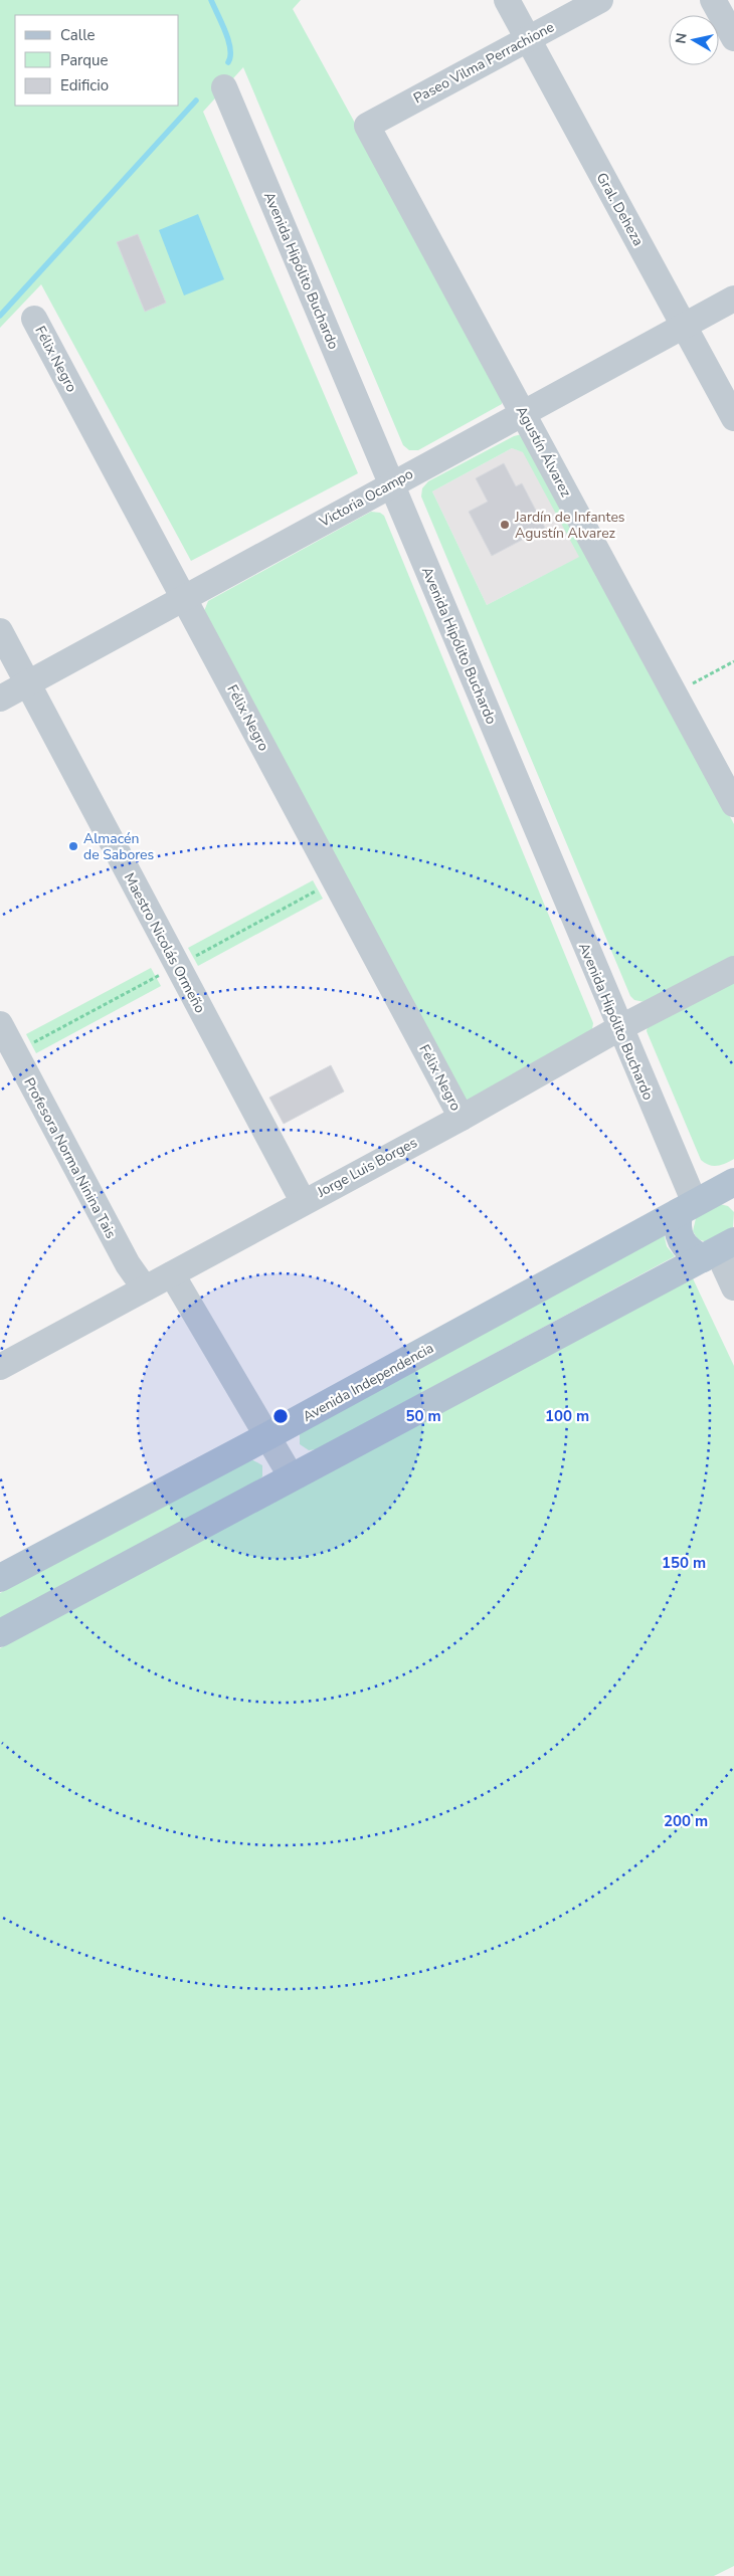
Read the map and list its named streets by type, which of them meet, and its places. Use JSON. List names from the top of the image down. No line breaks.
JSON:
{"streets":{"main road":["Avenida Independencia"],"street":["Paseo Vilma Perrachione","Gral. Deheza","Avenida Hipólito Buchardo","Félix Negro","Agustín Álvarez","Victoria Ocampo","Maestro Nicolás Ormeño","Profesora Norma Ninina Tais","Jorge Luis Borges"]},"crossings":[["Paseo Vilma Perrachione","Gral. Deheza"],["Paseo Vilma Perrachione","Agustín Álvarez"],["Gral. Deheza","Victoria Ocampo"],["Avenida Hipólito Buchardo","Victoria Ocampo"],["Avenida Hipólito Buchardo","Jorge Luis Borges"],["Avenida Hipólito Buchardo","Avenida Independencia"],["Félix Negro","Victoria Ocampo"],["Félix Negro","Jorge Luis Borges"],["Agustín Álvarez","Victoria Ocampo"],["Victoria Ocampo","Maestro Nicolás Ormeño"],["Maestro Nicolás Ormeño","Jorge Luis Borges"],["Profesora Norma Ninina Tais","Jorge Luis Borges"]],"places":["Jardín de Infantes Agustín Alvarez","Almacén de Sabores"],"legend":["Calle","Parque","Edificio"],"north":"left","rings":["50 m","100 m","150 m","200 m"]}
